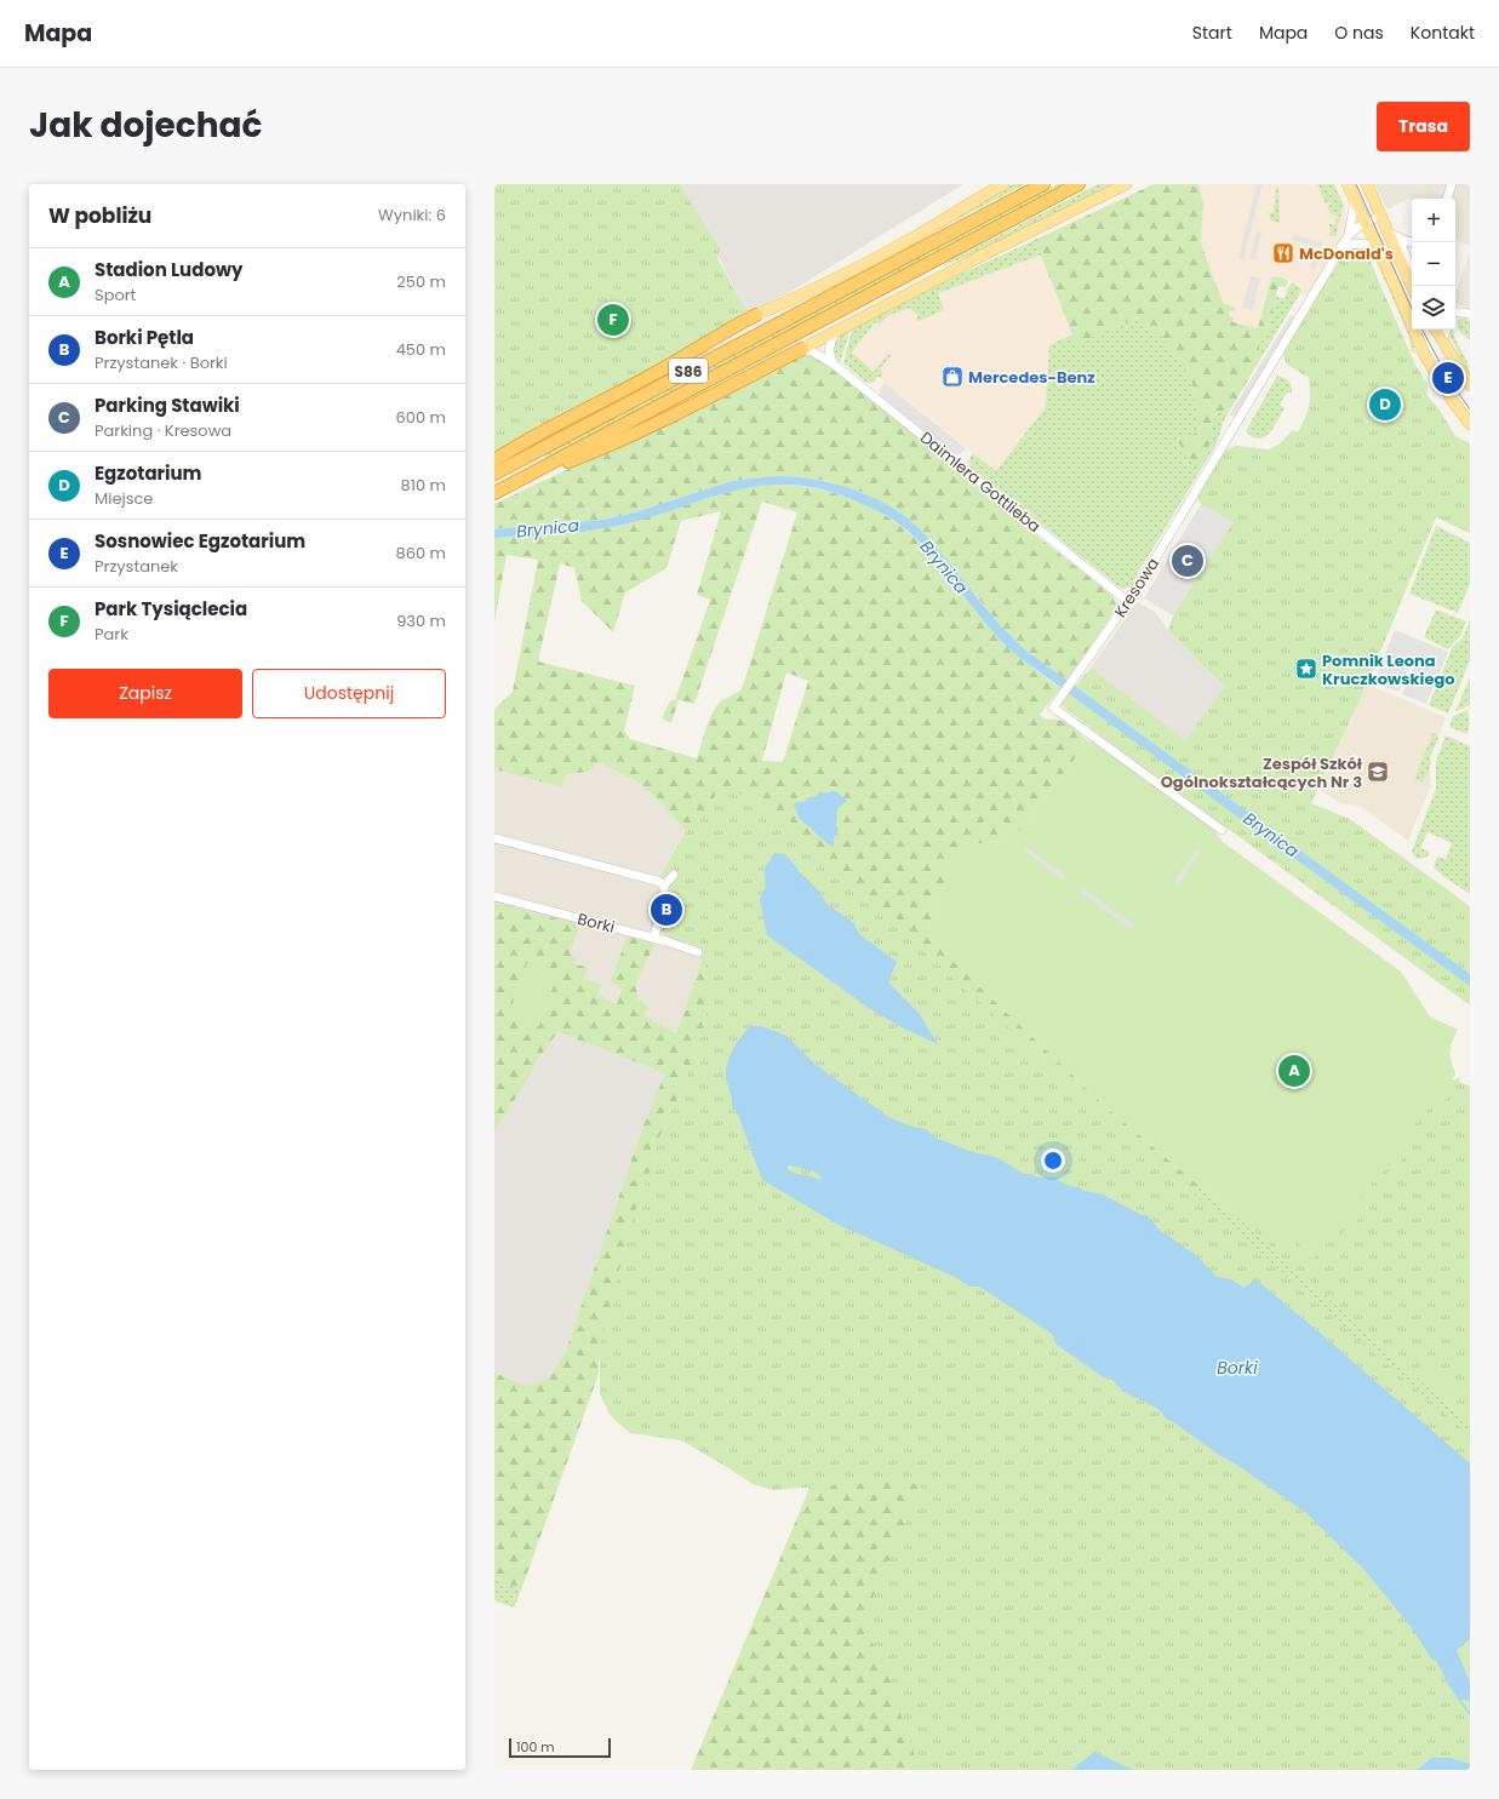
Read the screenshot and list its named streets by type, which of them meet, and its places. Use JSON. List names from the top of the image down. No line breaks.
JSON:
{"streets":{"highway":["S86"],"street":["Daimlera Gottlieba","Kresowa","Borki"]},"crossings":[["Daimlera Gottlieba","Kresowa"]],"water":["Brynica","Borki"],"places":{"restaurant":["McDonald's"],"shop":["Mercedes-Benz"],"place":["Pomnik Leona Kruczkowskiego"],"school or university":["Zespół Szkół Ogólnokształcących Nr 3"]},"scale_bar":"100 m","page":{"header":"Mapa","nav":["Start","Mapa","O nas","Kontakt"],"title":"Jak dojechać","buttons":["Trasa",["Zapisz","Udostępnij"]],"heading":["W pobliżu","Wyniki: 6"],"map_buttons":["+","−"],"list":[{"mark":"A","name":"Stadion Ludowy","note":"Sport","value":"250 m"},{"mark":"B","name":"Borki Pętla","note":"Przystanek · Borki","value":"450 m"},{"mark":"C","name":"Parking Stawiki","note":"Parking · Kresowa","value":"600 m"},{"mark":"D","name":"Egzotarium","note":"Miejsce","value":"810 m"},{"mark":"E","name":"Sosnowiec Egzotarium","note":"Przystanek","value":"860 m"},{"mark":"F","name":"Park Tysiąclecia","note":"Park","value":"930 m"}],"pins":["F","E","D","C","B","A"],"scale":"100 m"}}
